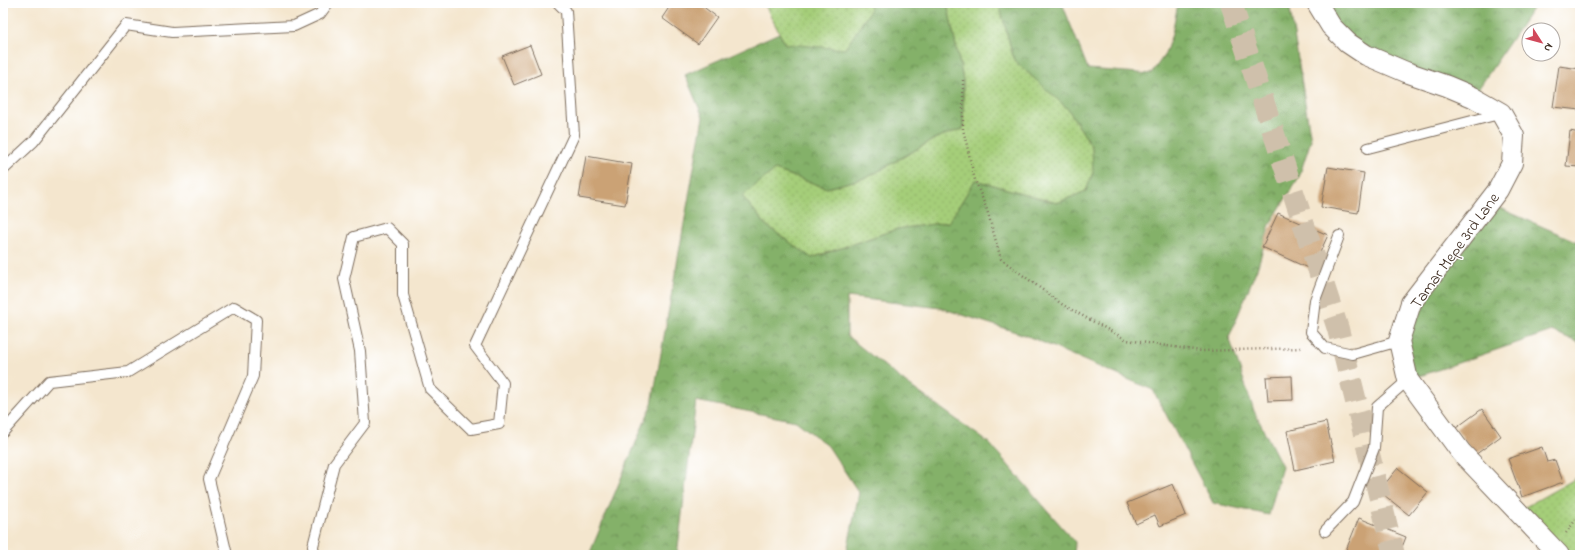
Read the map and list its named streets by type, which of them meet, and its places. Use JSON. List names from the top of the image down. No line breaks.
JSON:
{"streets":{"street":["Tamar Mepe 3rd Lane"]},"north":"bottom right"}
